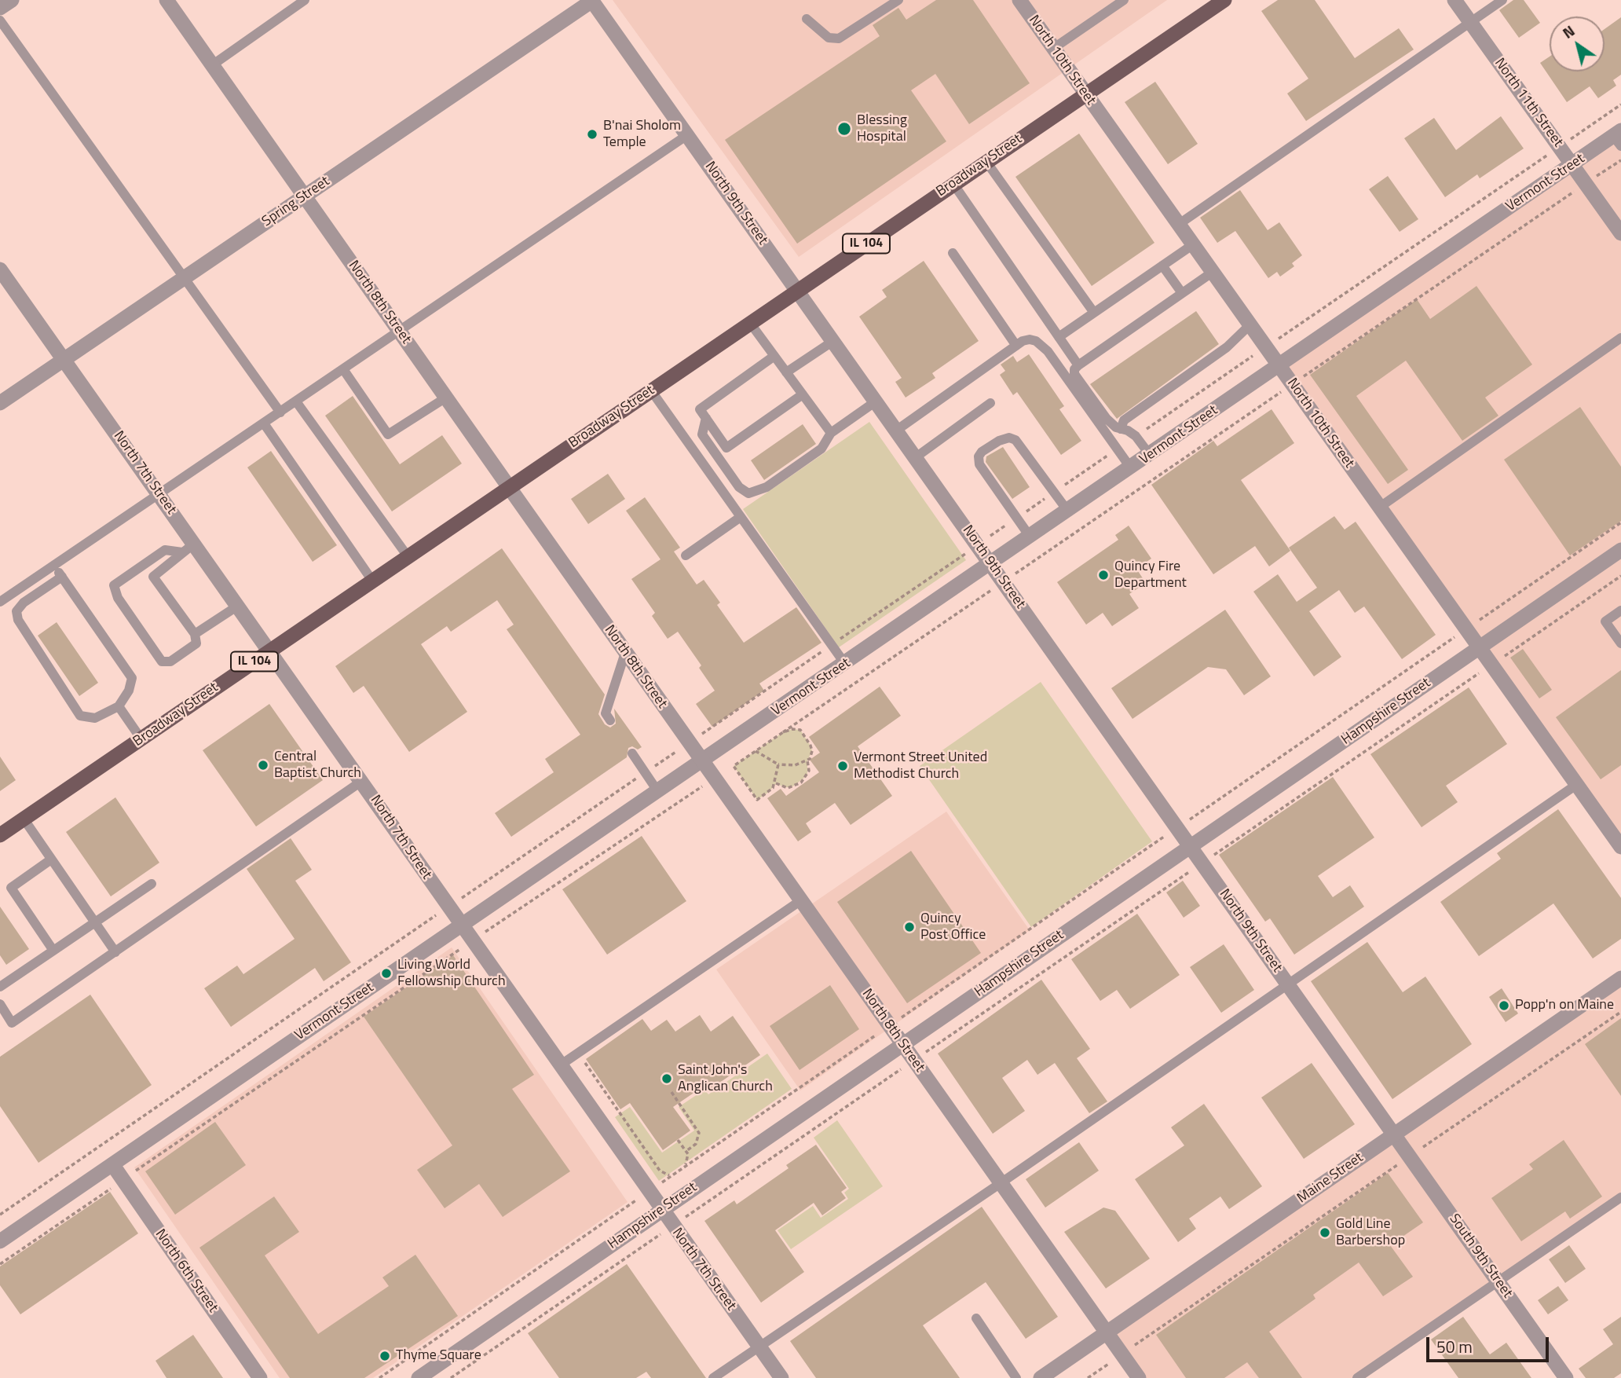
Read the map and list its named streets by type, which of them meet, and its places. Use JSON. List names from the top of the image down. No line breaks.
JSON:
{"streets":{"main road":["Broadway Street","IL 104"],"street":["North 10th Street","North 11th Street","Vermont Street","Spring Street","North 9th Street","North 8th Street","North 7th Street","Hampshire Street","Maine Street","South 9th Street","North 6th Street"]},"crossings":[["North 10th Street","Broadway Street"],["North 10th Street","Vermont Street"],["North 10th Street","Hampshire Street"],["North 11th Street","Vermont Street"],["Broadway Street","North 9th Street"],["Broadway Street","North 8th Street"],["Broadway Street","North 7th Street"],["Vermont Street","North 9th Street"],["Vermont Street","North 8th Street"],["Vermont Street","North 7th Street"],["Vermont Street","North 6th Street"],["Spring Street","North 9th Street"],["Spring Street","North 8th Street"],["Spring Street","North 7th Street"],["North 9th Street","Hampshire Street"],["North 9th Street","Maine Street"],["North 9th Street","South 9th Street"],["North 8th Street","Hampshire Street"],["North 8th Street","Maine Street"],["North 7th Street","Hampshire Street"],["Maine Street","South 9th Street"]],"places":["Blessing Hospital","B'nai Sholom Temple","Quincy Fire Department","Central Baptist Church","Vermont Street United Methodist Church","Quincy Post Office","Living World Fellowship Church","Popp'n on Maine","Saint John's Anglican Church","Gold Line Barbershop","Thyme Square"],"scale_bar":"50 m","north":"top left"}
